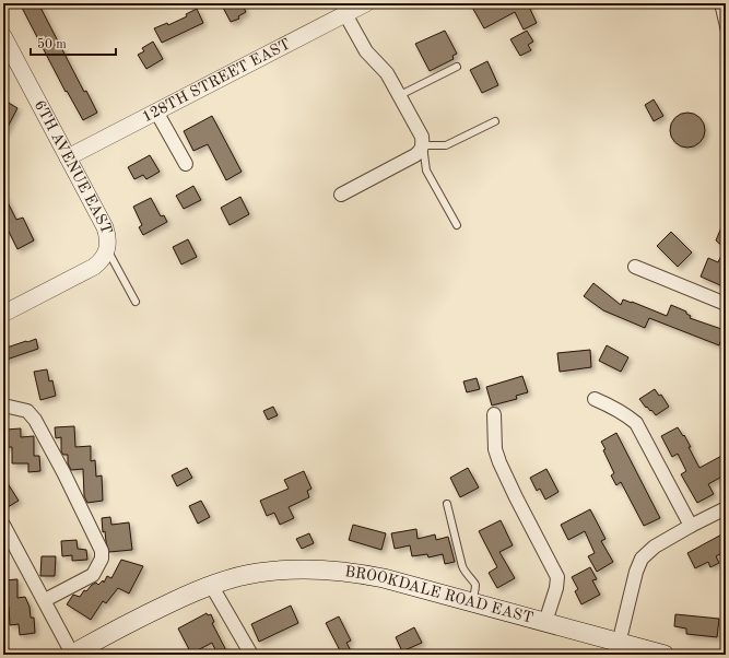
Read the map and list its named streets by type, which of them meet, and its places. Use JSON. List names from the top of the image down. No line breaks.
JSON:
{"streets":{"main road":["BROOKDALE ROAD EAST"],"street":["128TH STREET EAST","6TH AVENUE EAST"]},"crossings":[["128TH STREET EAST","6TH AVENUE EAST"]],"scale_bar":"50 m"}
